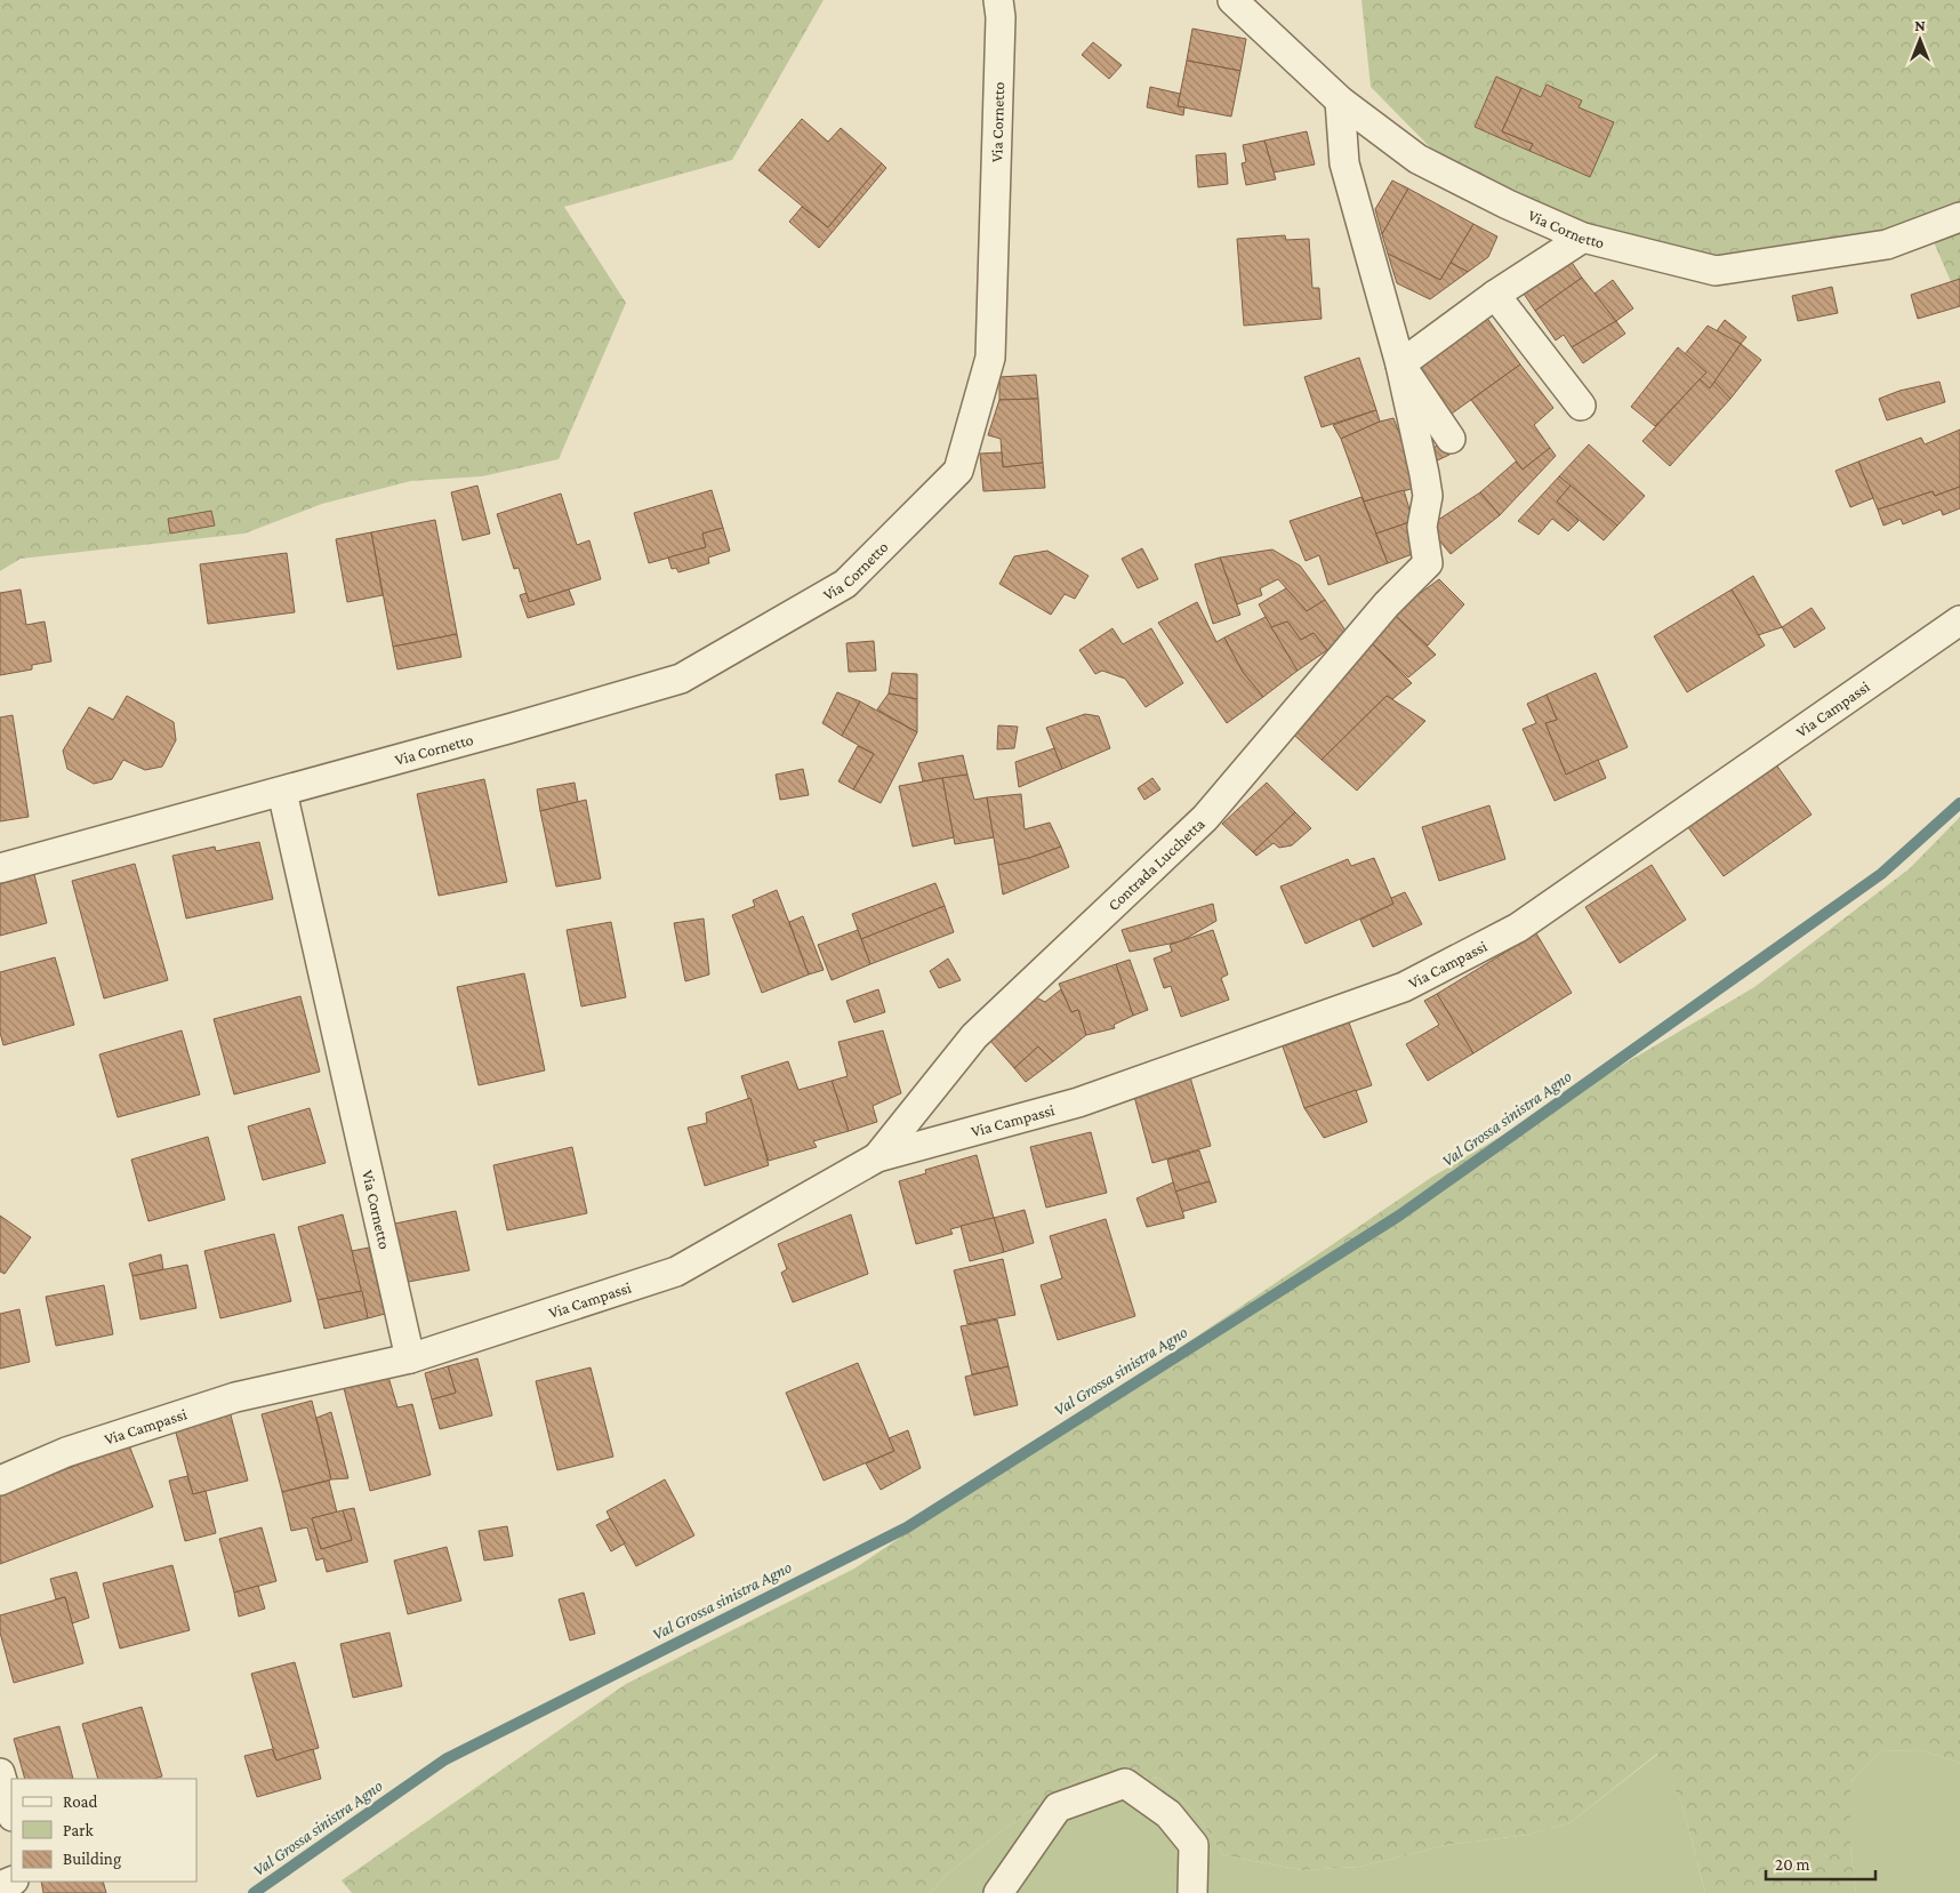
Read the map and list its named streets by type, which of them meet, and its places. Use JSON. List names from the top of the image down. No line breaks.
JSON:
{"streets":{"street":["Via Cornetto","Via Campassi","Contrada Lucchetta"]},"crossings":[["Via Cornetto","Via Campassi"],["Via Campassi","Contrada Lucchetta"]],"water":["Val Grossa sinistra Agno"],"legend":["Road","Park","Building"],"scale_bar":"20 m","north":"top"}
